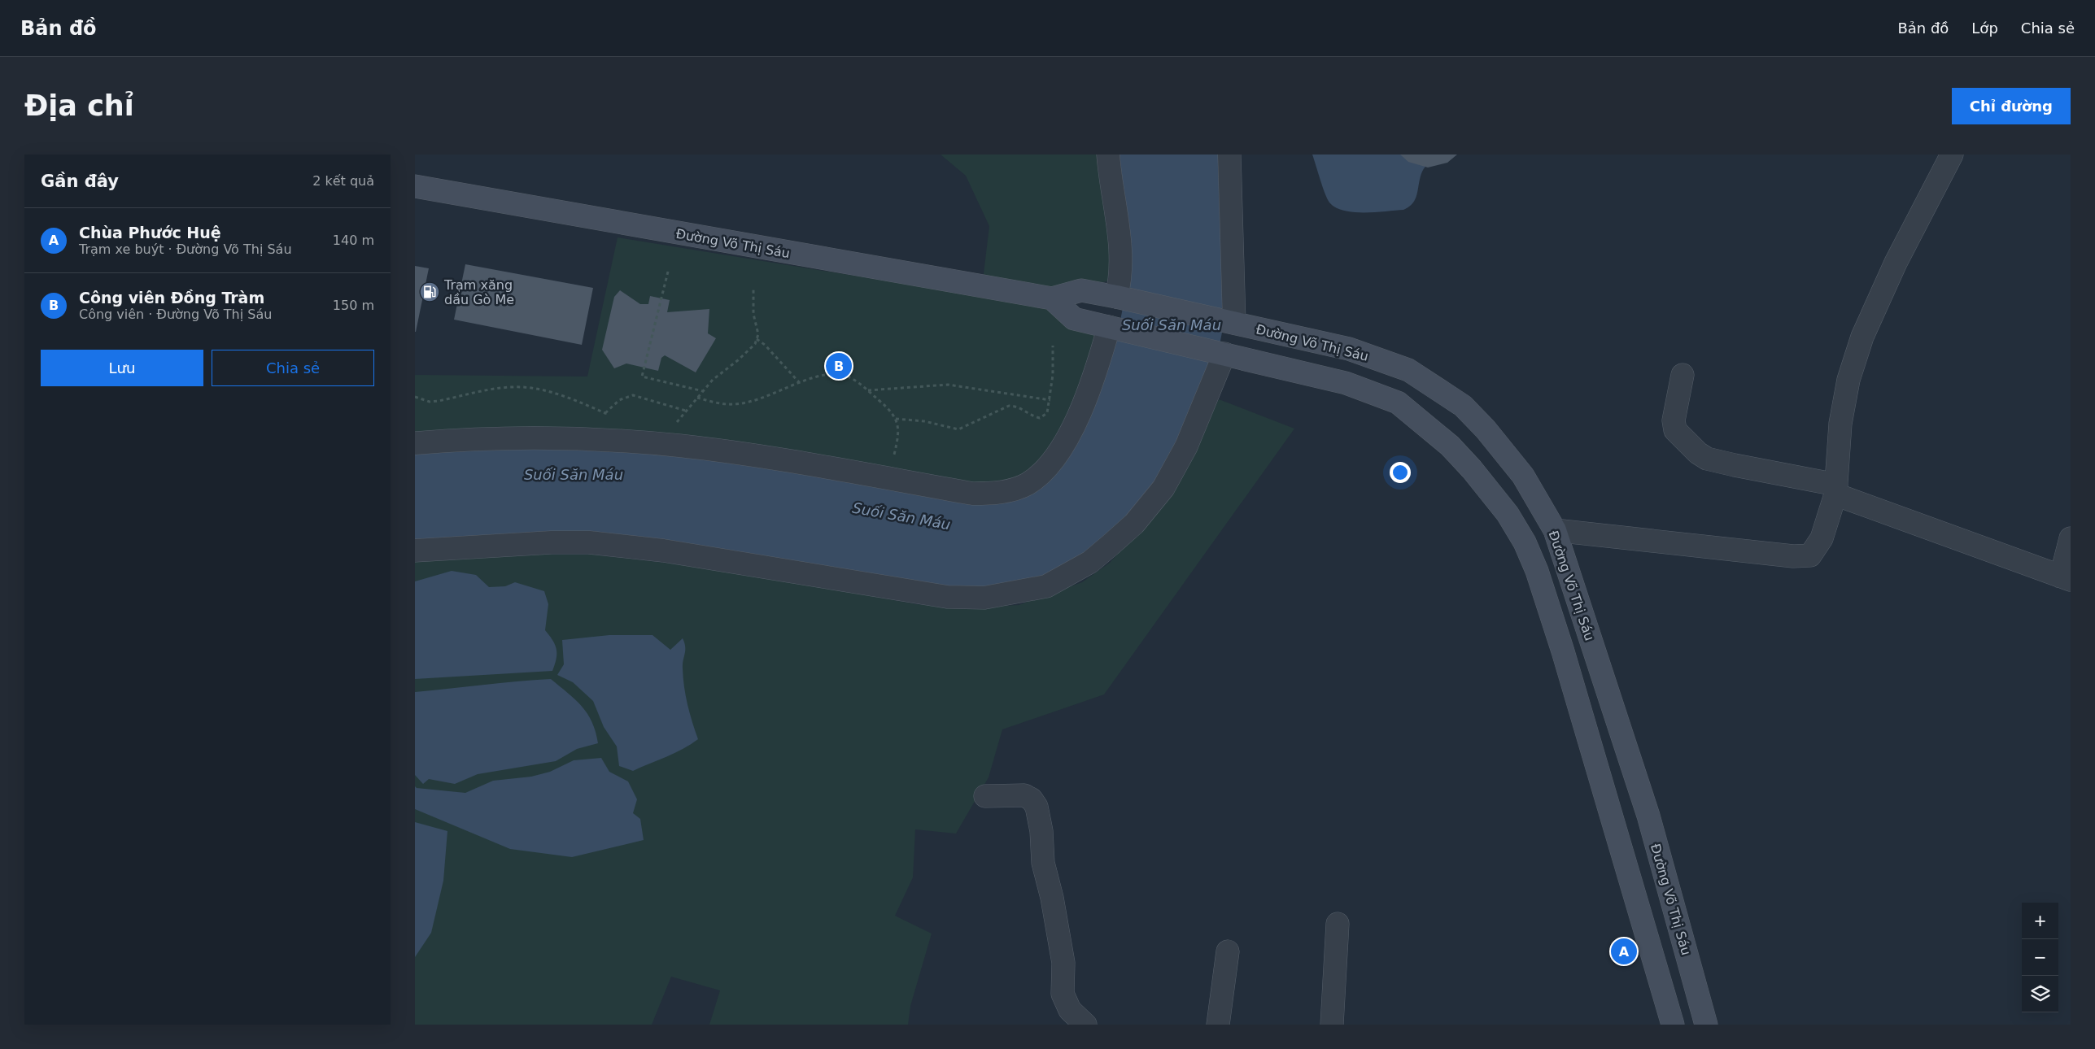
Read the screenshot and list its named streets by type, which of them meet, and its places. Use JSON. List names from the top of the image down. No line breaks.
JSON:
{"streets":{"main road":["Đường Võ Thị Sáu"]},"water":["Suối Săn Máu"],"places":{"fuel station":["Trạm xăng dầu Gò Me"]},"page":{"header":"Bản đồ","nav":["Bản đồ","Lớp","Chia sẻ"],"buttons":["Chỉ đường",["Lưu","Chia sẻ"]],"title":"Địa chỉ","heading":["Gần đây","2 kết quả"],"list":[{"mark":"A","name":"Chùa Phước Huệ","note":"Trạm xe buýt · Đường Võ Thị Sáu","value":"140 m"},{"mark":"B","name":"Công viên Đồng Tràm","note":"Công viên · Đường Võ Thị Sáu","value":"150 m"}],"pins":["B","A"],"map_buttons":["+","−"]}}
